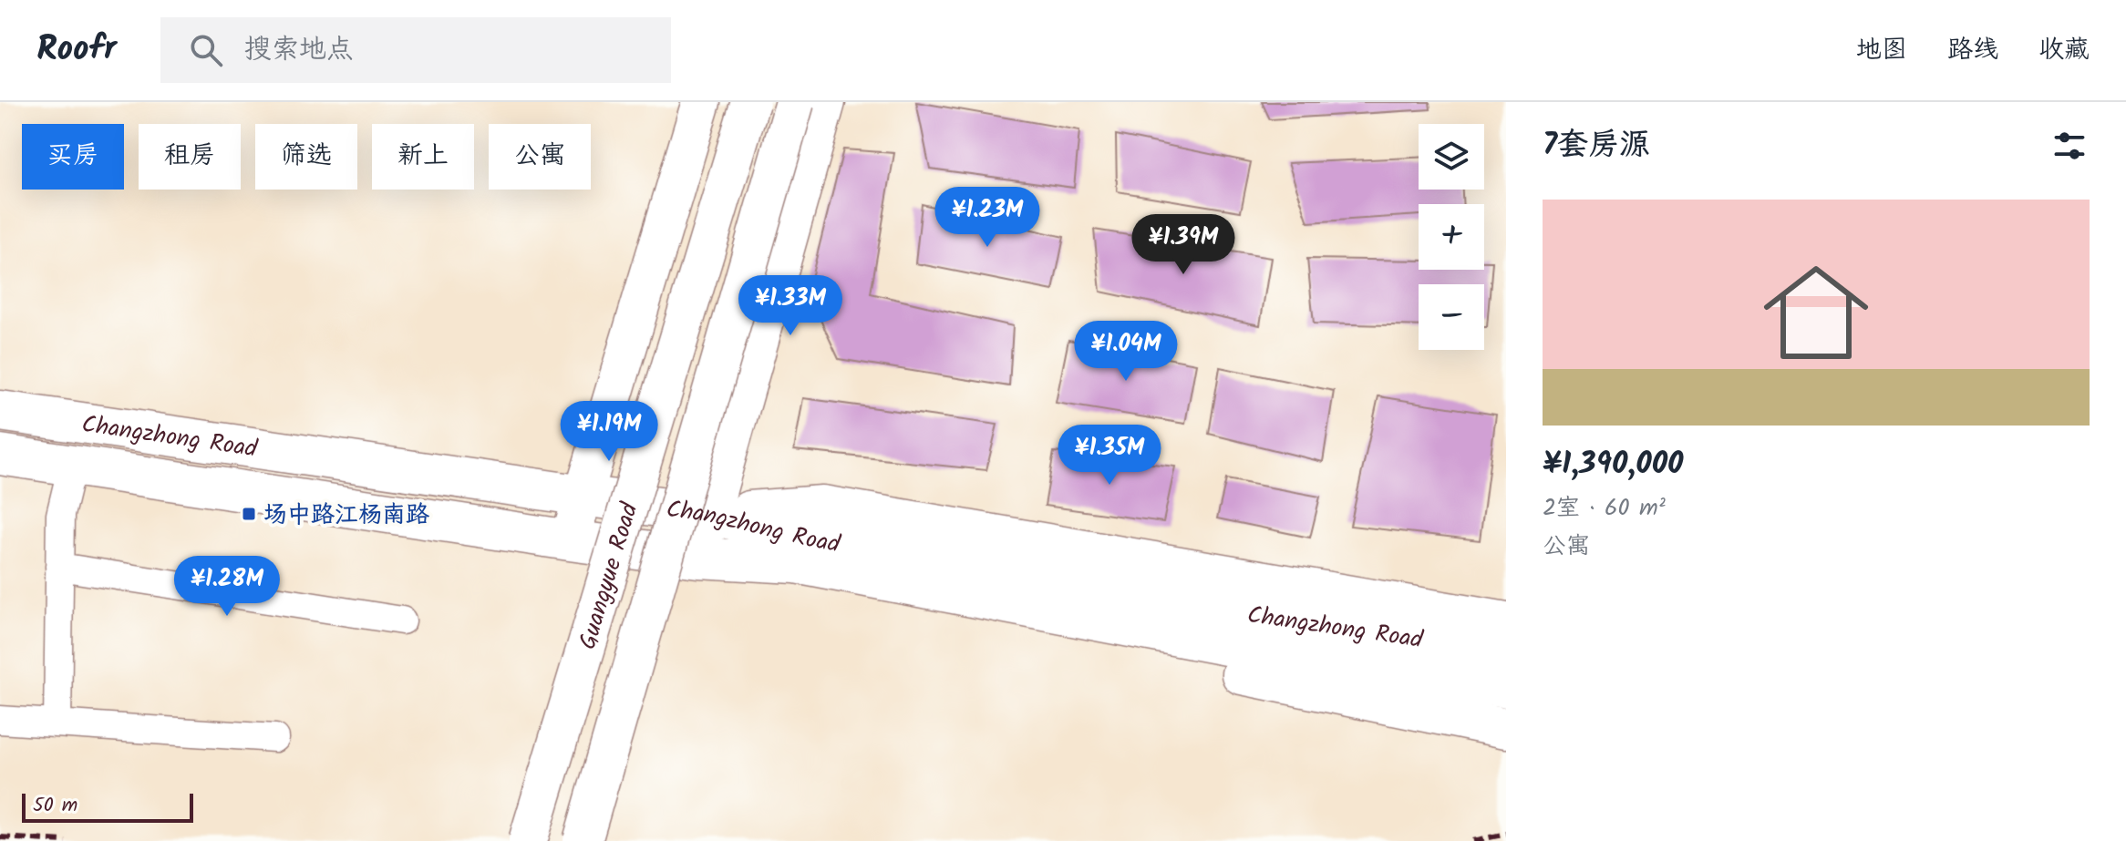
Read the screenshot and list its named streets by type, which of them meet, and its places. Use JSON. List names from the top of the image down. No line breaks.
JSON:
{"streets":{"main road":["Changzhong Road","Guangyue Road"]},"crossings":[["Changzhong Road","Guangyue Road"]],"places":{"transit":["场中路江杨南路"]},"scale_bar":"50 m","page":{"header":"Roofr","search":"搜索地点","nav":["地图","路线","收藏"],"heading":"7套房源","map_buttons":["+","−"],"chip":["买房","租房","筛选","新上","公寓"],"price":["¥1.23M","¥1.39M","¥1.33M","¥1.04M","¥1.19M","¥1.35M","¥1.28M"],"list":[{"name":"¥1,390,000","note":"2室 · 60 m² · 公寓"}],"scale":"50 m"}}
